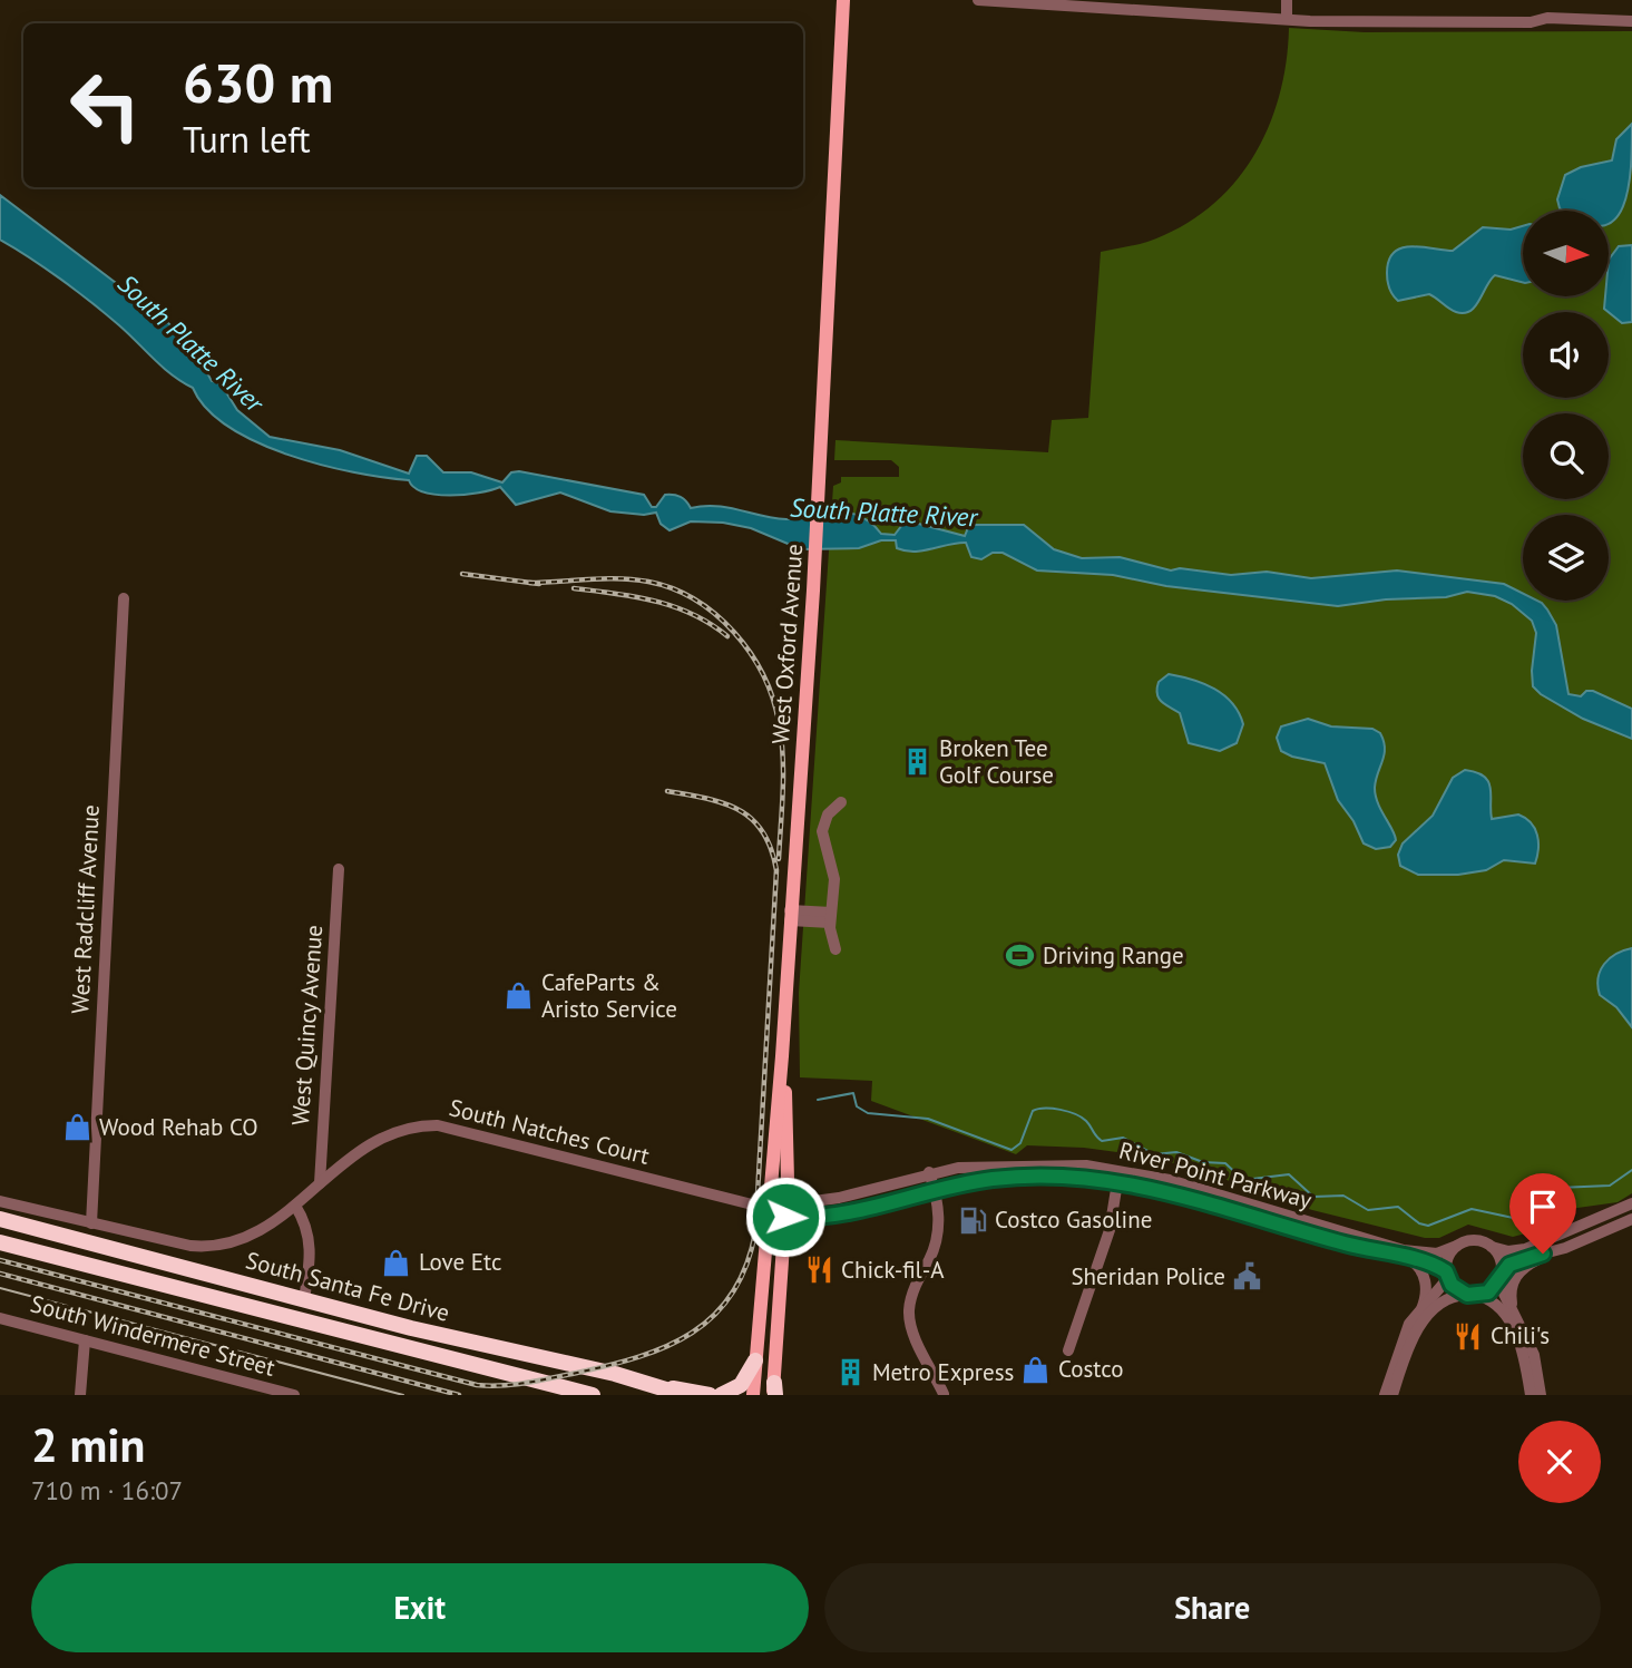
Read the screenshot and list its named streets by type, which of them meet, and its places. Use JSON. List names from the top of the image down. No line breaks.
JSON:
{"streets":{"highway":["South Santa Fe Drive"],"main road":["West Oxford Avenue"],"street":["West Radcliff Avenue","West Quincy Avenue","South Natches Court","River Point Parkway","South Windermere Street"]},"crossings":[["West Oxford Avenue","South Natches Court"],["West Oxford Avenue","River Point Parkway"],["West Quincy Avenue","South Natches Court"],["South Natches Court","River Point Parkway"]],"water":["South Platte River"],"places":{"building":["Broken Tee Golf Course","Metro Express"],"sports":["Driving Range"],"shop":["CafeParts & Aristo Service","Wood Rehab CO","Love Etc","Costco"],"fuel station":["Costco Gasoline"],"restaurant":["Chick-fil-A","Chili's"],"public building":["Sheridan Police"]},"north":"right","page":{"turn":["630 m","Turn left"],"heading":["2 min","710 m · 16:07"],"buttons":["Exit","Share"]}}
